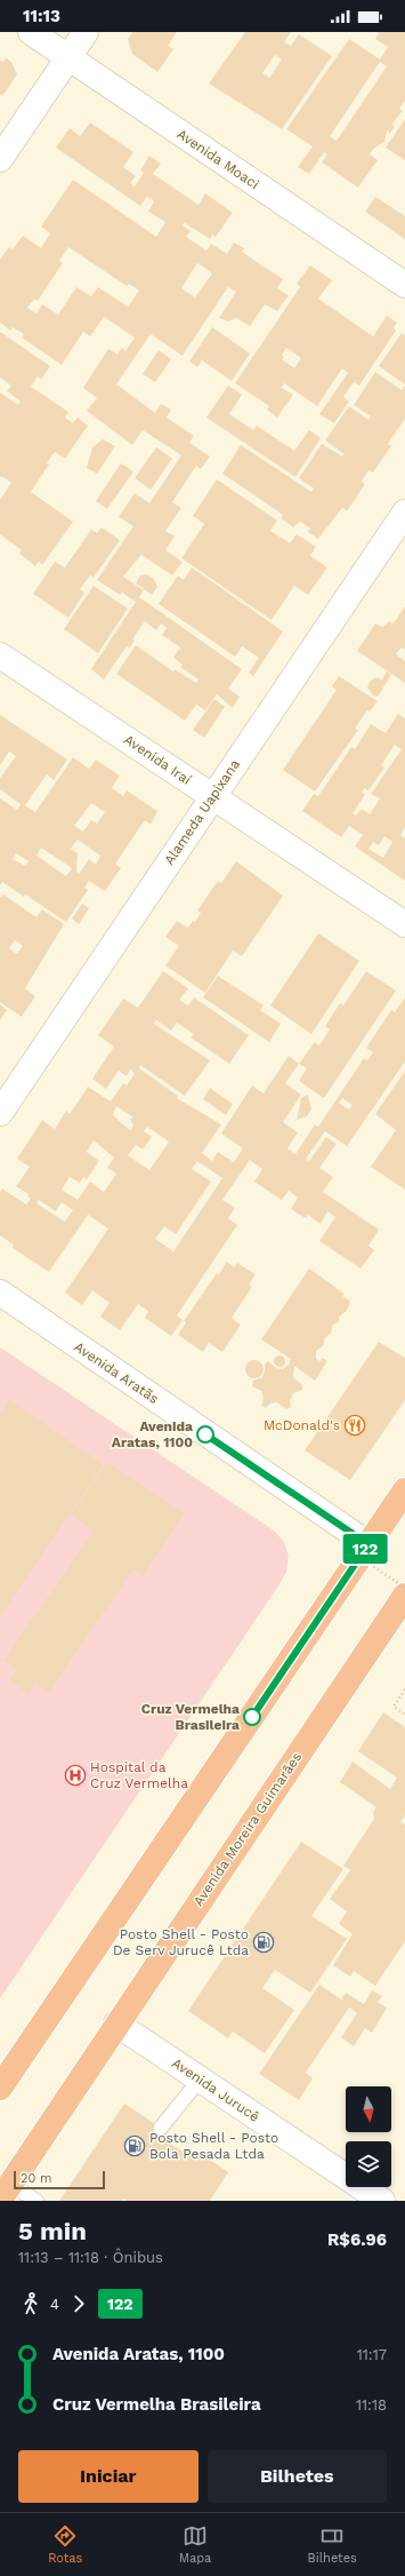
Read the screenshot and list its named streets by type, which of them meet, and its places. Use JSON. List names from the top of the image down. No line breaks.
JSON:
{"streets":{"highway":["Avenida Moreira Guimarães"],"street":["Avenida Moaci","Avenida Iraí","Alameda Uapixana","Avenida Aratãs","Avenida Jurucê"]},"crossings":[["Avenida Iraí","Alameda Uapixana"],["Avenida Moreira Guimarães","Avenida Jurucê"]],"places":{"restaurant":["McDonald's"],"other":["Avenida Aratas, 1100","Cruz Vermelha Brasileira"],"hospital":["Hospital da Cruz Vermelha"],"fuel station":["Posto Shell - Posto De Serv Jurucê Ltda","Posto Shell - Posto Bola Pesada Ltda"]},"lines":["bus line 122"],"scale_bar":"20 m","north":"bottom","page":{"status":"11:13","on_map":"122","scale":"20 m","heading":["5 min","11:13 – 11:18 · Ônibus","R$6.96"],"legs":["4","122"],"list":[{"name":"Avenida Aratas, 1100","value":"11:17"},{"name":"Cruz Vermelha Brasileira","value":"11:18"}],"buttons":["Iniciar","Bilhetes"],"tabs":["Rotas","Mapa","Bilhetes"]}}
